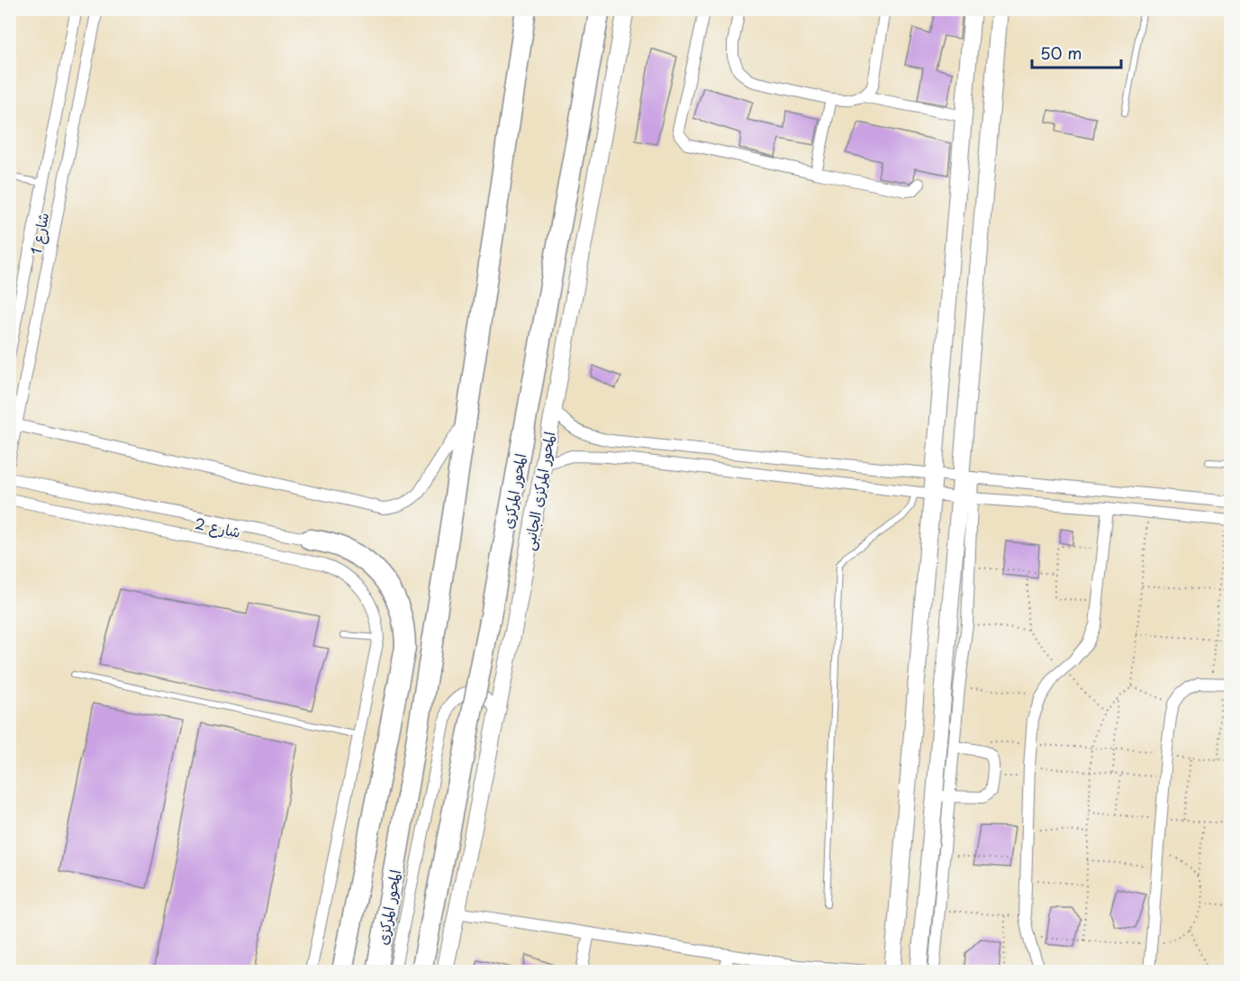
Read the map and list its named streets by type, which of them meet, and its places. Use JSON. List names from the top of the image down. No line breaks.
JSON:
{"streets":{"highway":["المحور المركزى"],"street":["شارع 1","المحور المركزى الجانبى","شارع 2"]},"scale_bar":"50 m"}
